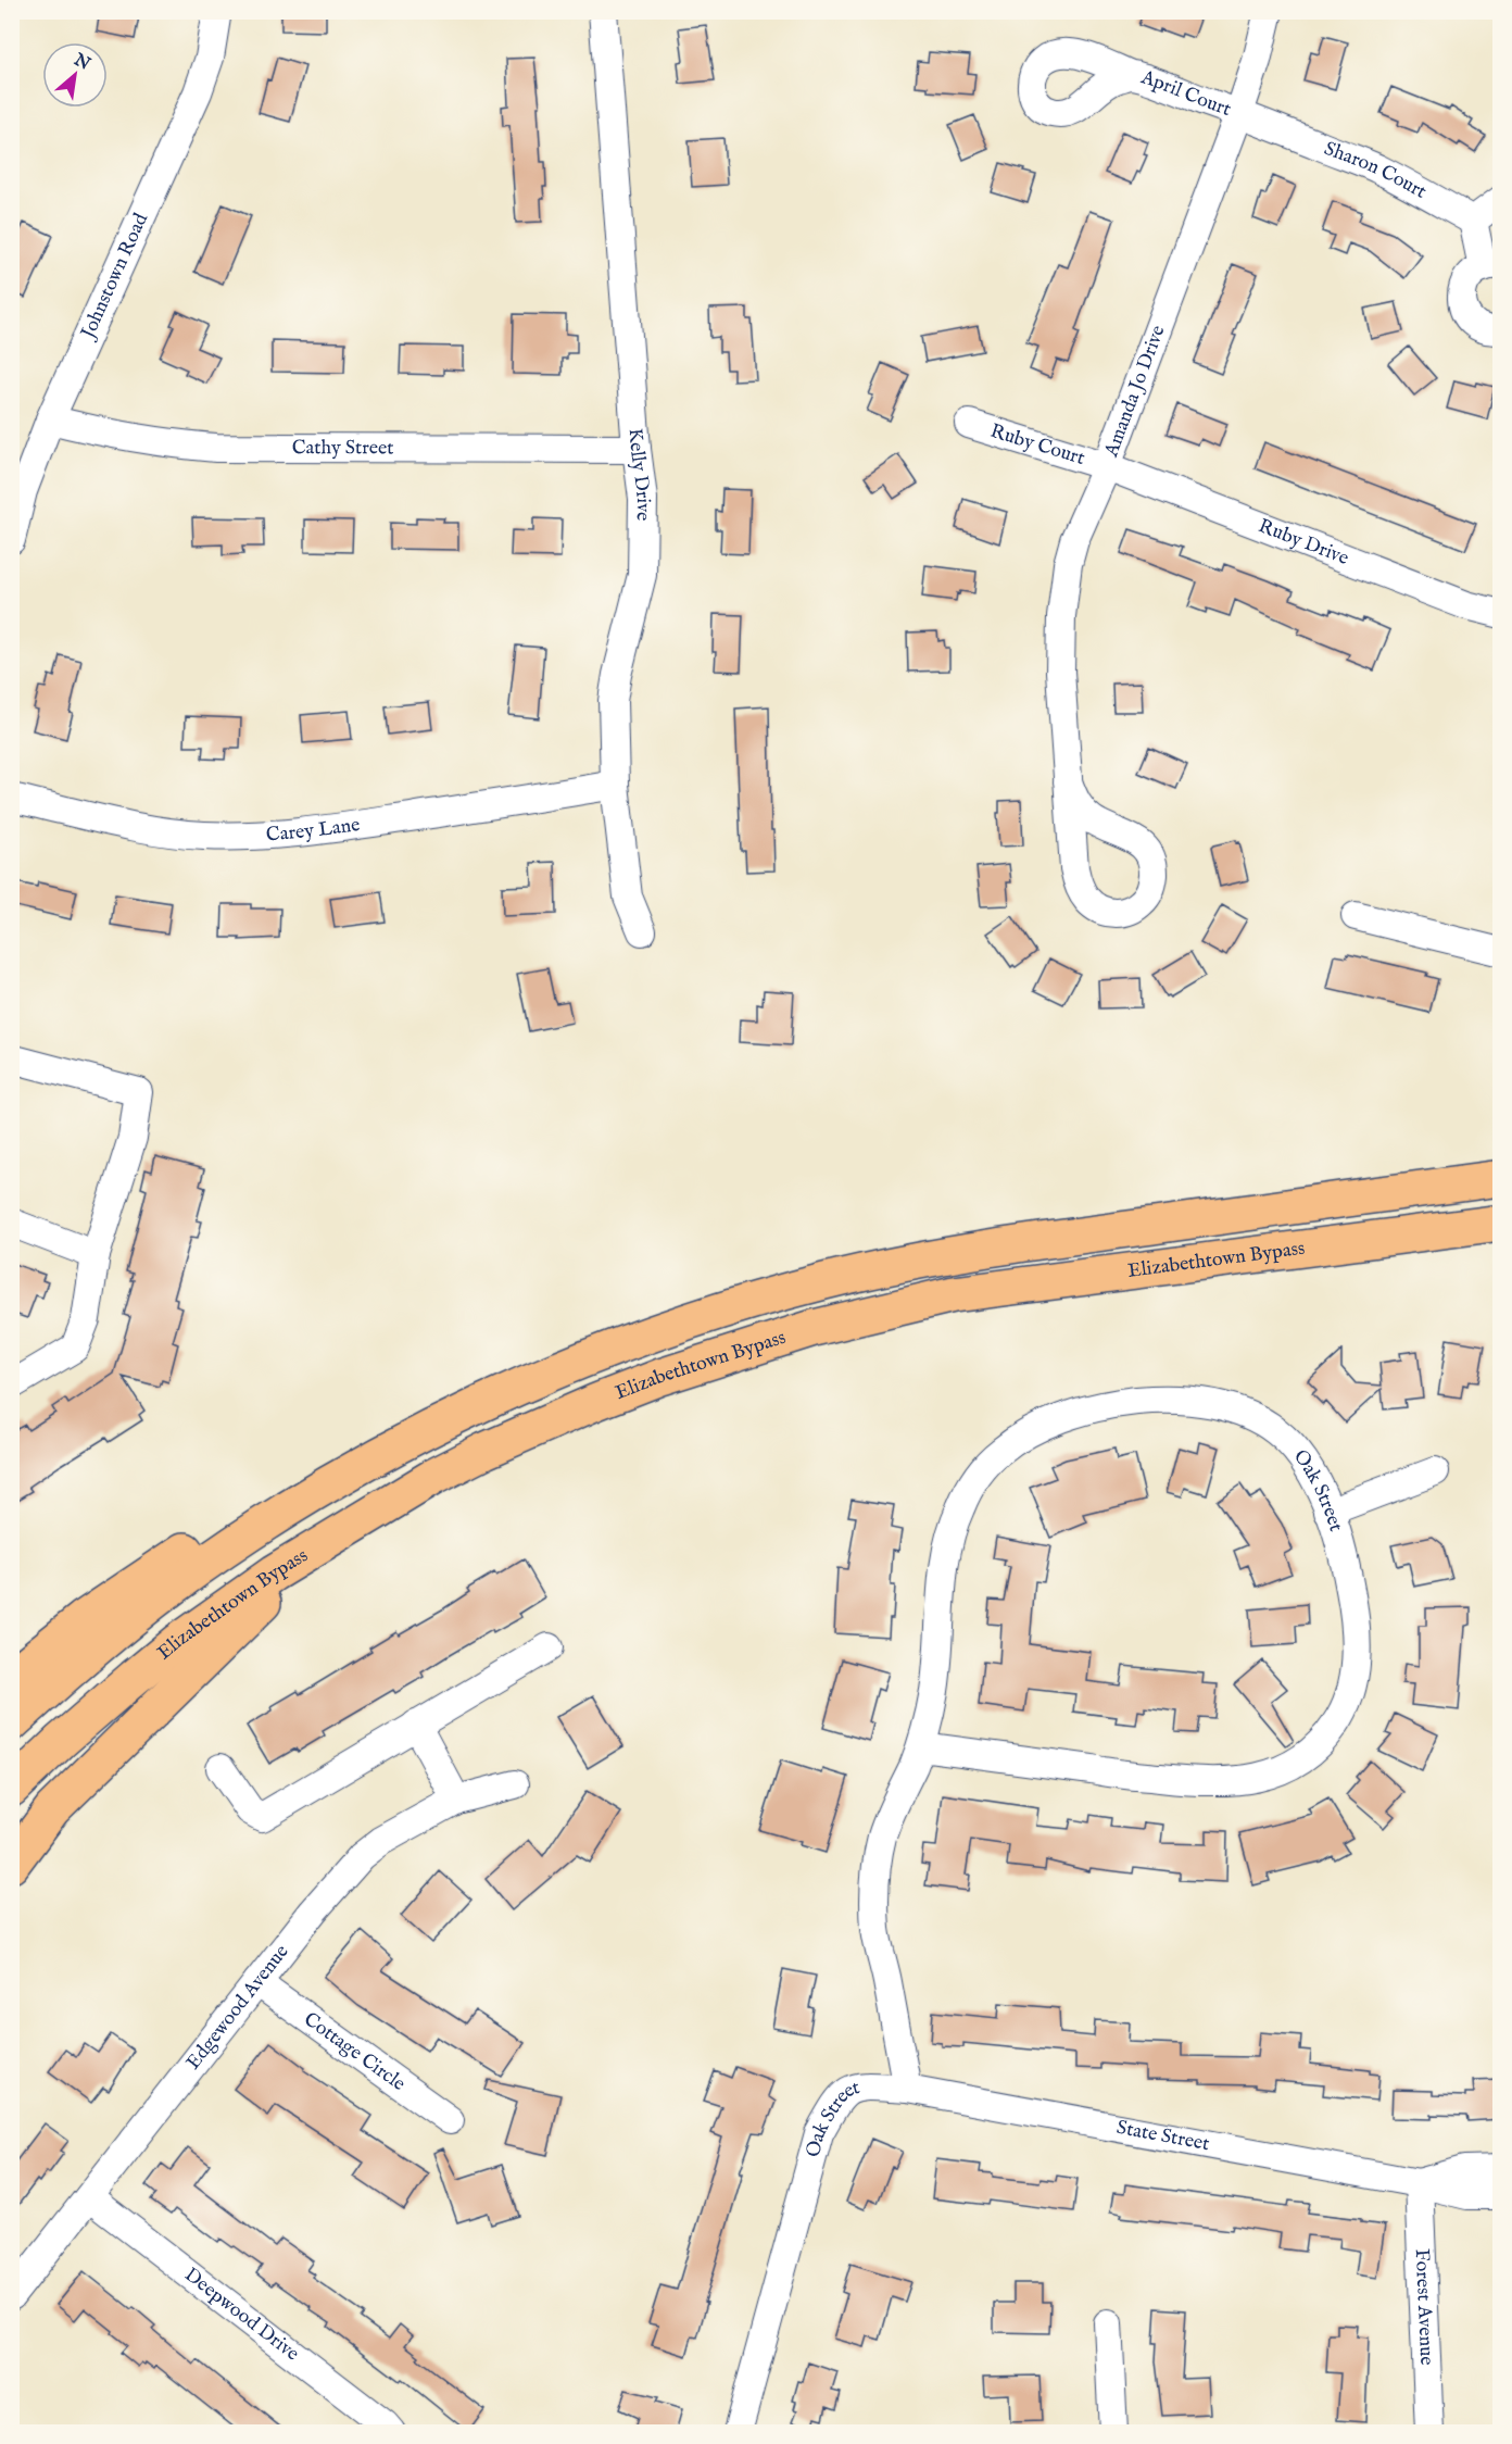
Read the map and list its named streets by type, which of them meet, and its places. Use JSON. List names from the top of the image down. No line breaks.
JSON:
{"streets":{"highway":["Elizabethtown Bypass"],"street":["April Court","Sharon Court","Johnstown Road","Amanda Jo Drive","Ruby Court","Cathy Street","Kelly Drive","Ruby Drive","Carey Lane","Oak Street","Edgewood Avenue","Cottage Circle","State Street","Forest Avenue","Deepwood Drive"]},"crossings":[["April Court","Sharon Court"],["April Court","Amanda Jo Drive"],["Sharon Court","Amanda Jo Drive"],["Johnstown Road","Cathy Street"],["Amanda Jo Drive","Ruby Court"],["Amanda Jo Drive","Ruby Drive"],["Ruby Court","Ruby Drive"],["Cathy Street","Kelly Drive"],["Kelly Drive","Carey Lane"],["Oak Street","State Street"],["Edgewood Avenue","Cottage Circle"],["Edgewood Avenue","Deepwood Drive"],["State Street","Forest Avenue"]],"north":"top right"}
